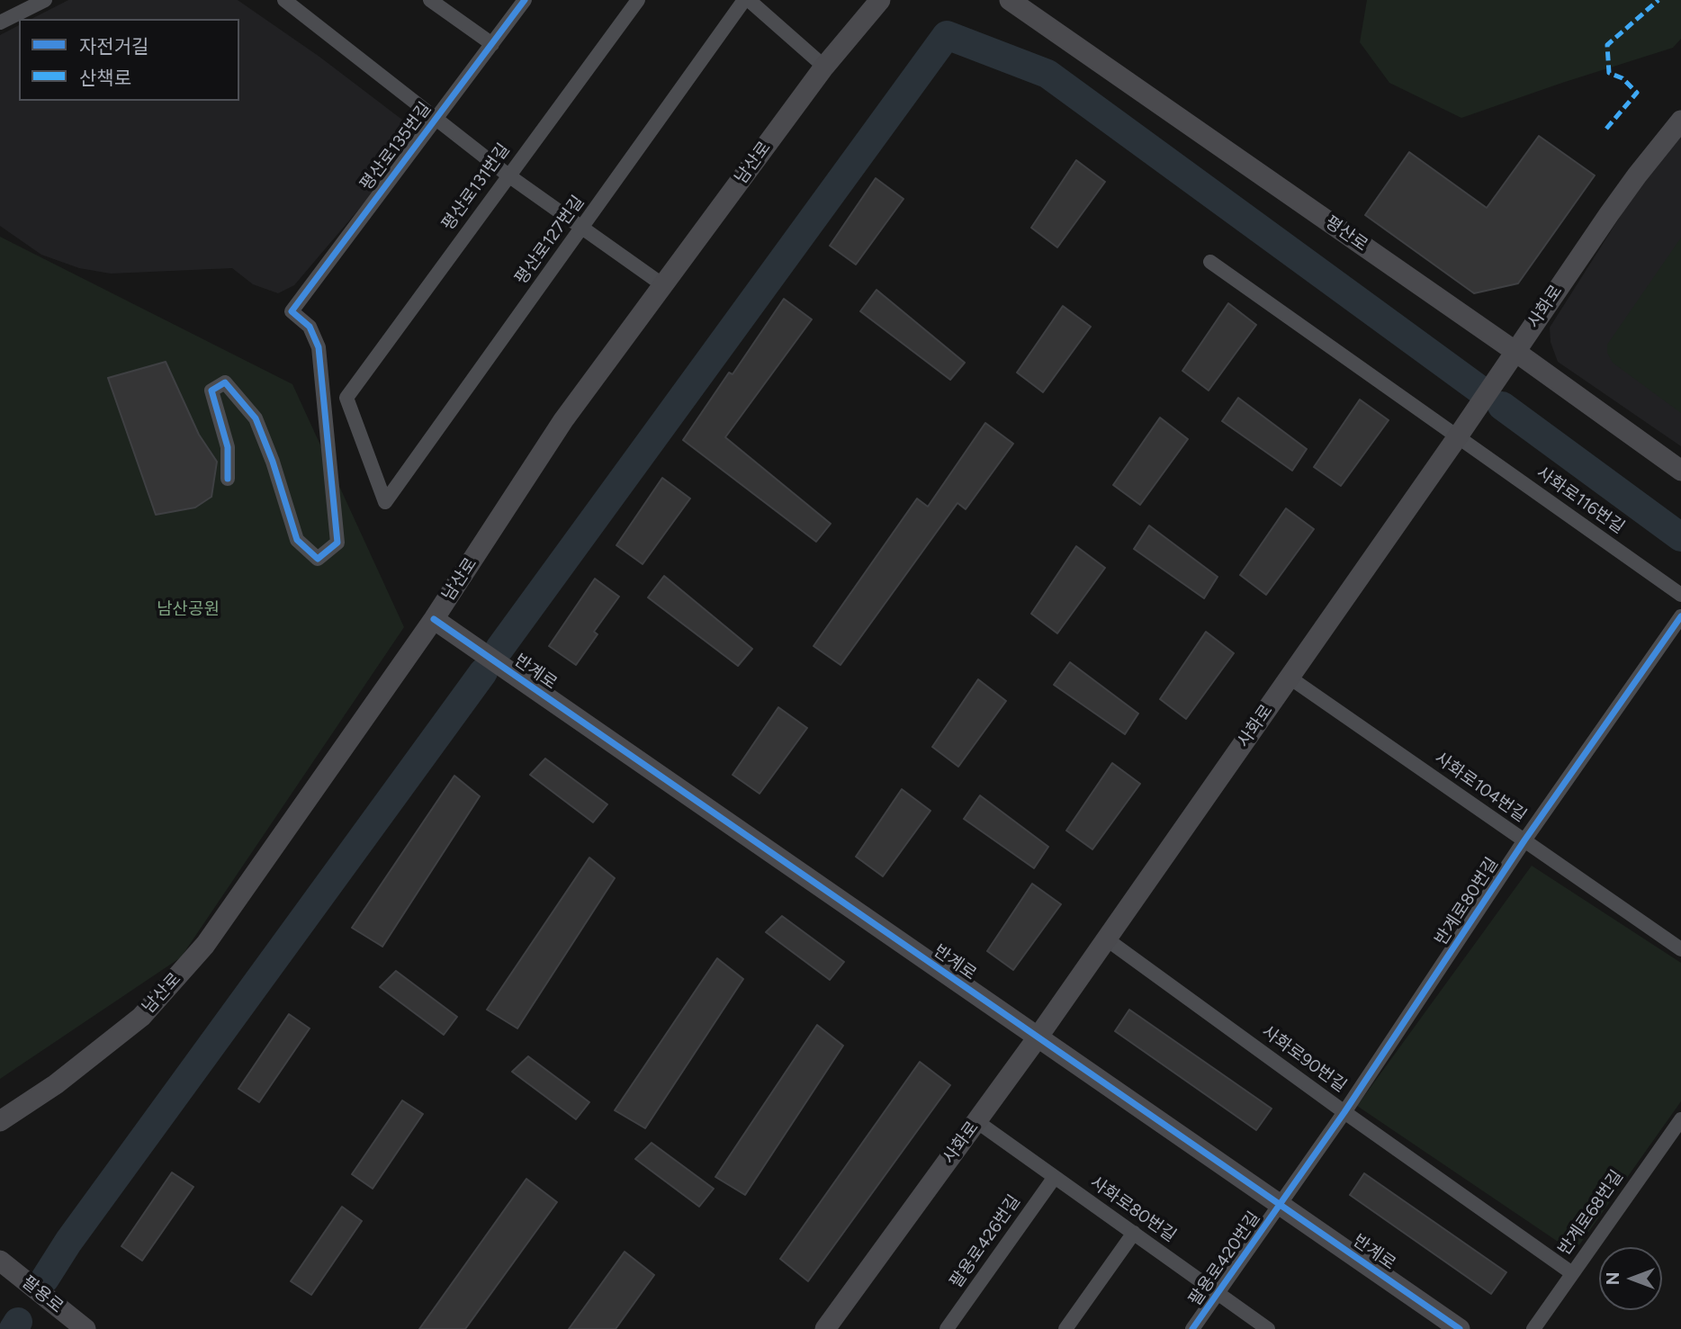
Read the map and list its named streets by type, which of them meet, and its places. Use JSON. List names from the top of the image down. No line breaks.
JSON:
{"streets":{"main road":["남산로","평산로","사화로","반계로","팔용로"],"street":["평산로135번길","평산로131번길","평산로127번길","사화로116번길","사화로104번길","반계로80번길","사화로90번길","사화로80번길","반계로68번길","팔용로426번길","팔용로420번길"]},"crossings":[["남산로","반계로"],["평산로131번길","평산로127번길"],["평산로","사화로"],["사화로","사화로116번길"],["사화로","반계로"],["사화로","사화로104번길"],["사화로","사화로90번길"],["사화로","사화로80번길"],["반계로","반계로80번길"],["반계로","팔용로420번길"],["사화로104번길","반계로80번길"],["반계로80번길","사화로90번길"],["반계로80번길","팔용로420번길"],["사화로90번길","반계로68번길"],["사화로80번길","팔용로426번길"],["사화로80번길","팔용로420번길"]],"parks":["남산공원"],"legend":["자전거길","산책로"],"north":"left"}
